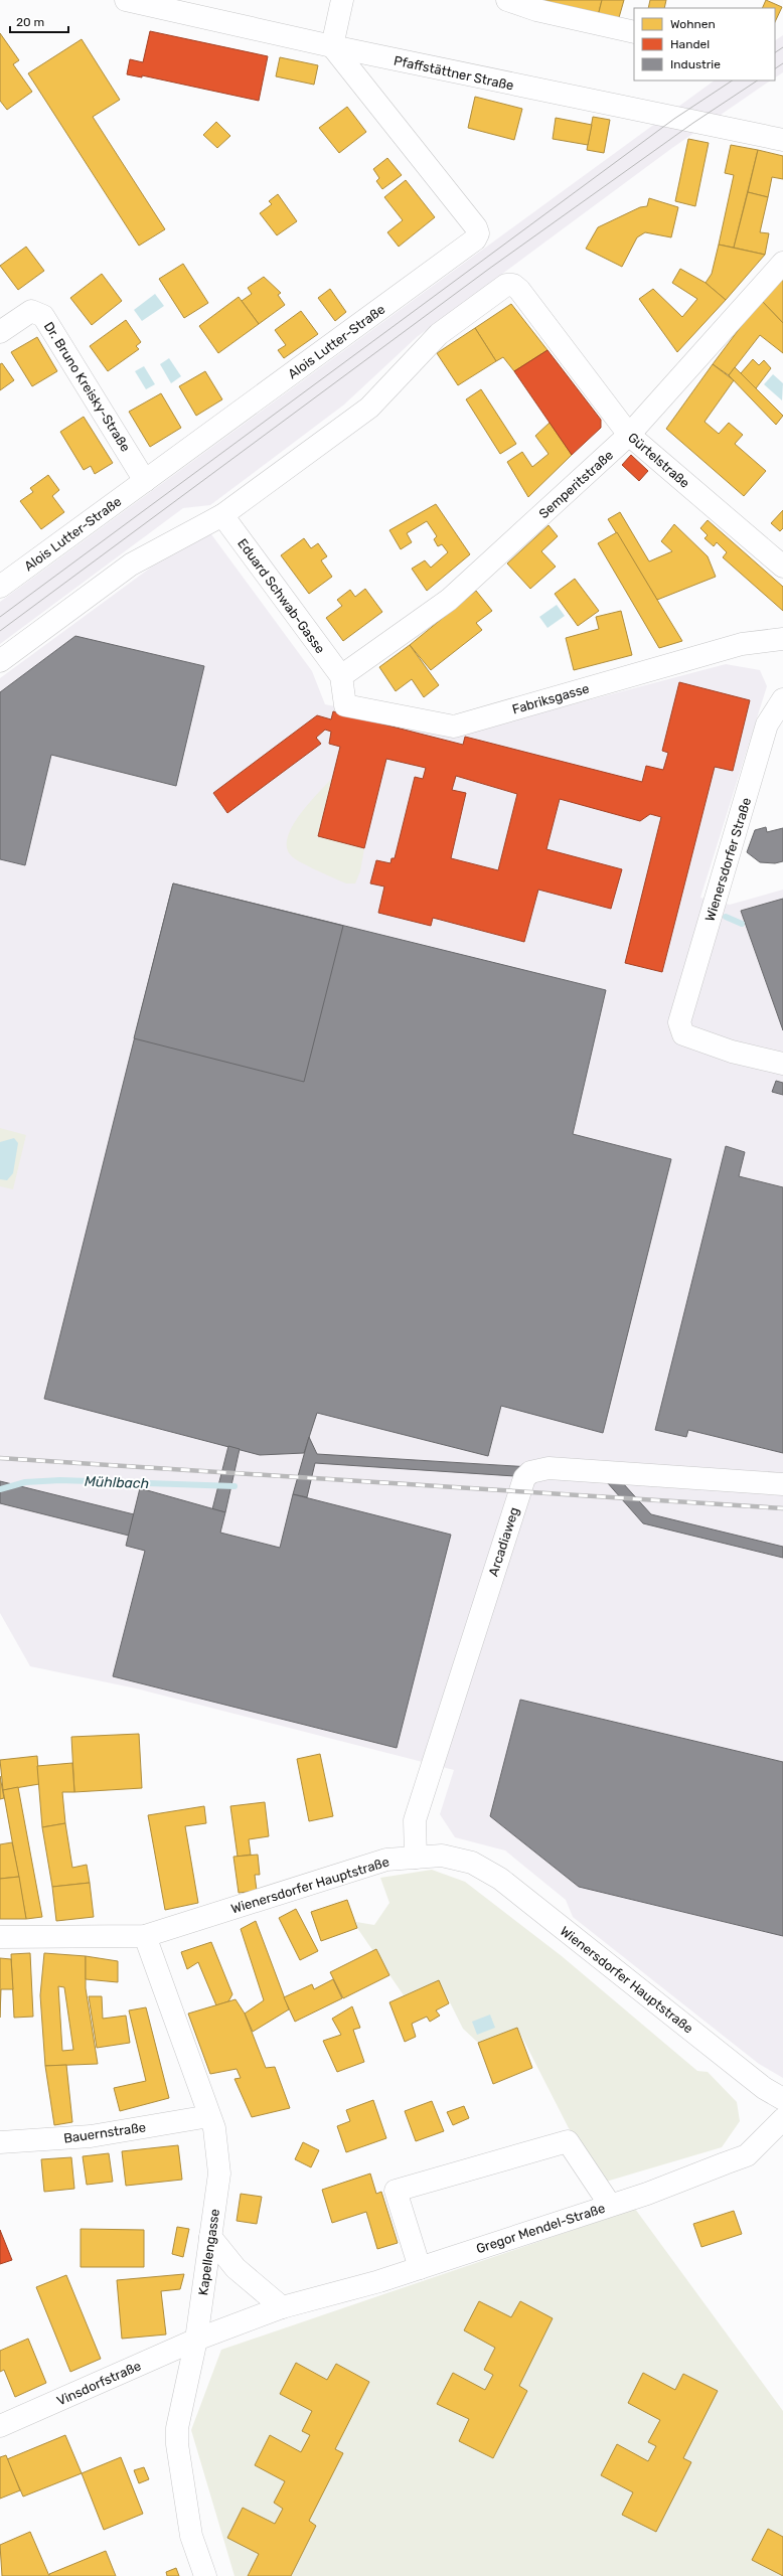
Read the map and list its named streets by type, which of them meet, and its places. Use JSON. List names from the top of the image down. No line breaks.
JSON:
{"streets":{"street":["Pfaffstättner Straße","Alois Lutter-Straße","Dr. Bruno Kreisky-Straße","Gürtelstraße","Semperitstraße","Eduard Schwab-Gasse","Fabriksgasse","Wienersdorfer Straße","Arcadiaweg","Wienersdorfer Hauptstraße","Bauernstraße","Gregor Mendel-Straße","Kapellengasse","Vinsdorfstraße"]},"crossings":[["Pfaffstättner Straße","Alois Lutter-Straße"],["Alois Lutter-Straße","Dr. Bruno Kreisky-Straße"],["Gürtelstraße","Semperitstraße"],["Gürtelstraße","Eduard Schwab-Gasse"],["Semperitstraße","Eduard Schwab-Gasse"],["Semperitstraße","Fabriksgasse"],["Eduard Schwab-Gasse","Fabriksgasse"],["Arcadiaweg","Wienersdorfer Hauptstraße"],["Wienersdorfer Hauptstraße","Kapellengasse"],["Bauernstraße","Kapellengasse"],["Gregor Mendel-Straße","Kapellengasse"],["Gregor Mendel-Straße","Vinsdorfstraße"],["Kapellengasse","Vinsdorfstraße"]],"water":["Mühlbach"],"legend":["Wohnen","Handel","Industrie"],"scale_bar":"20 m"}
